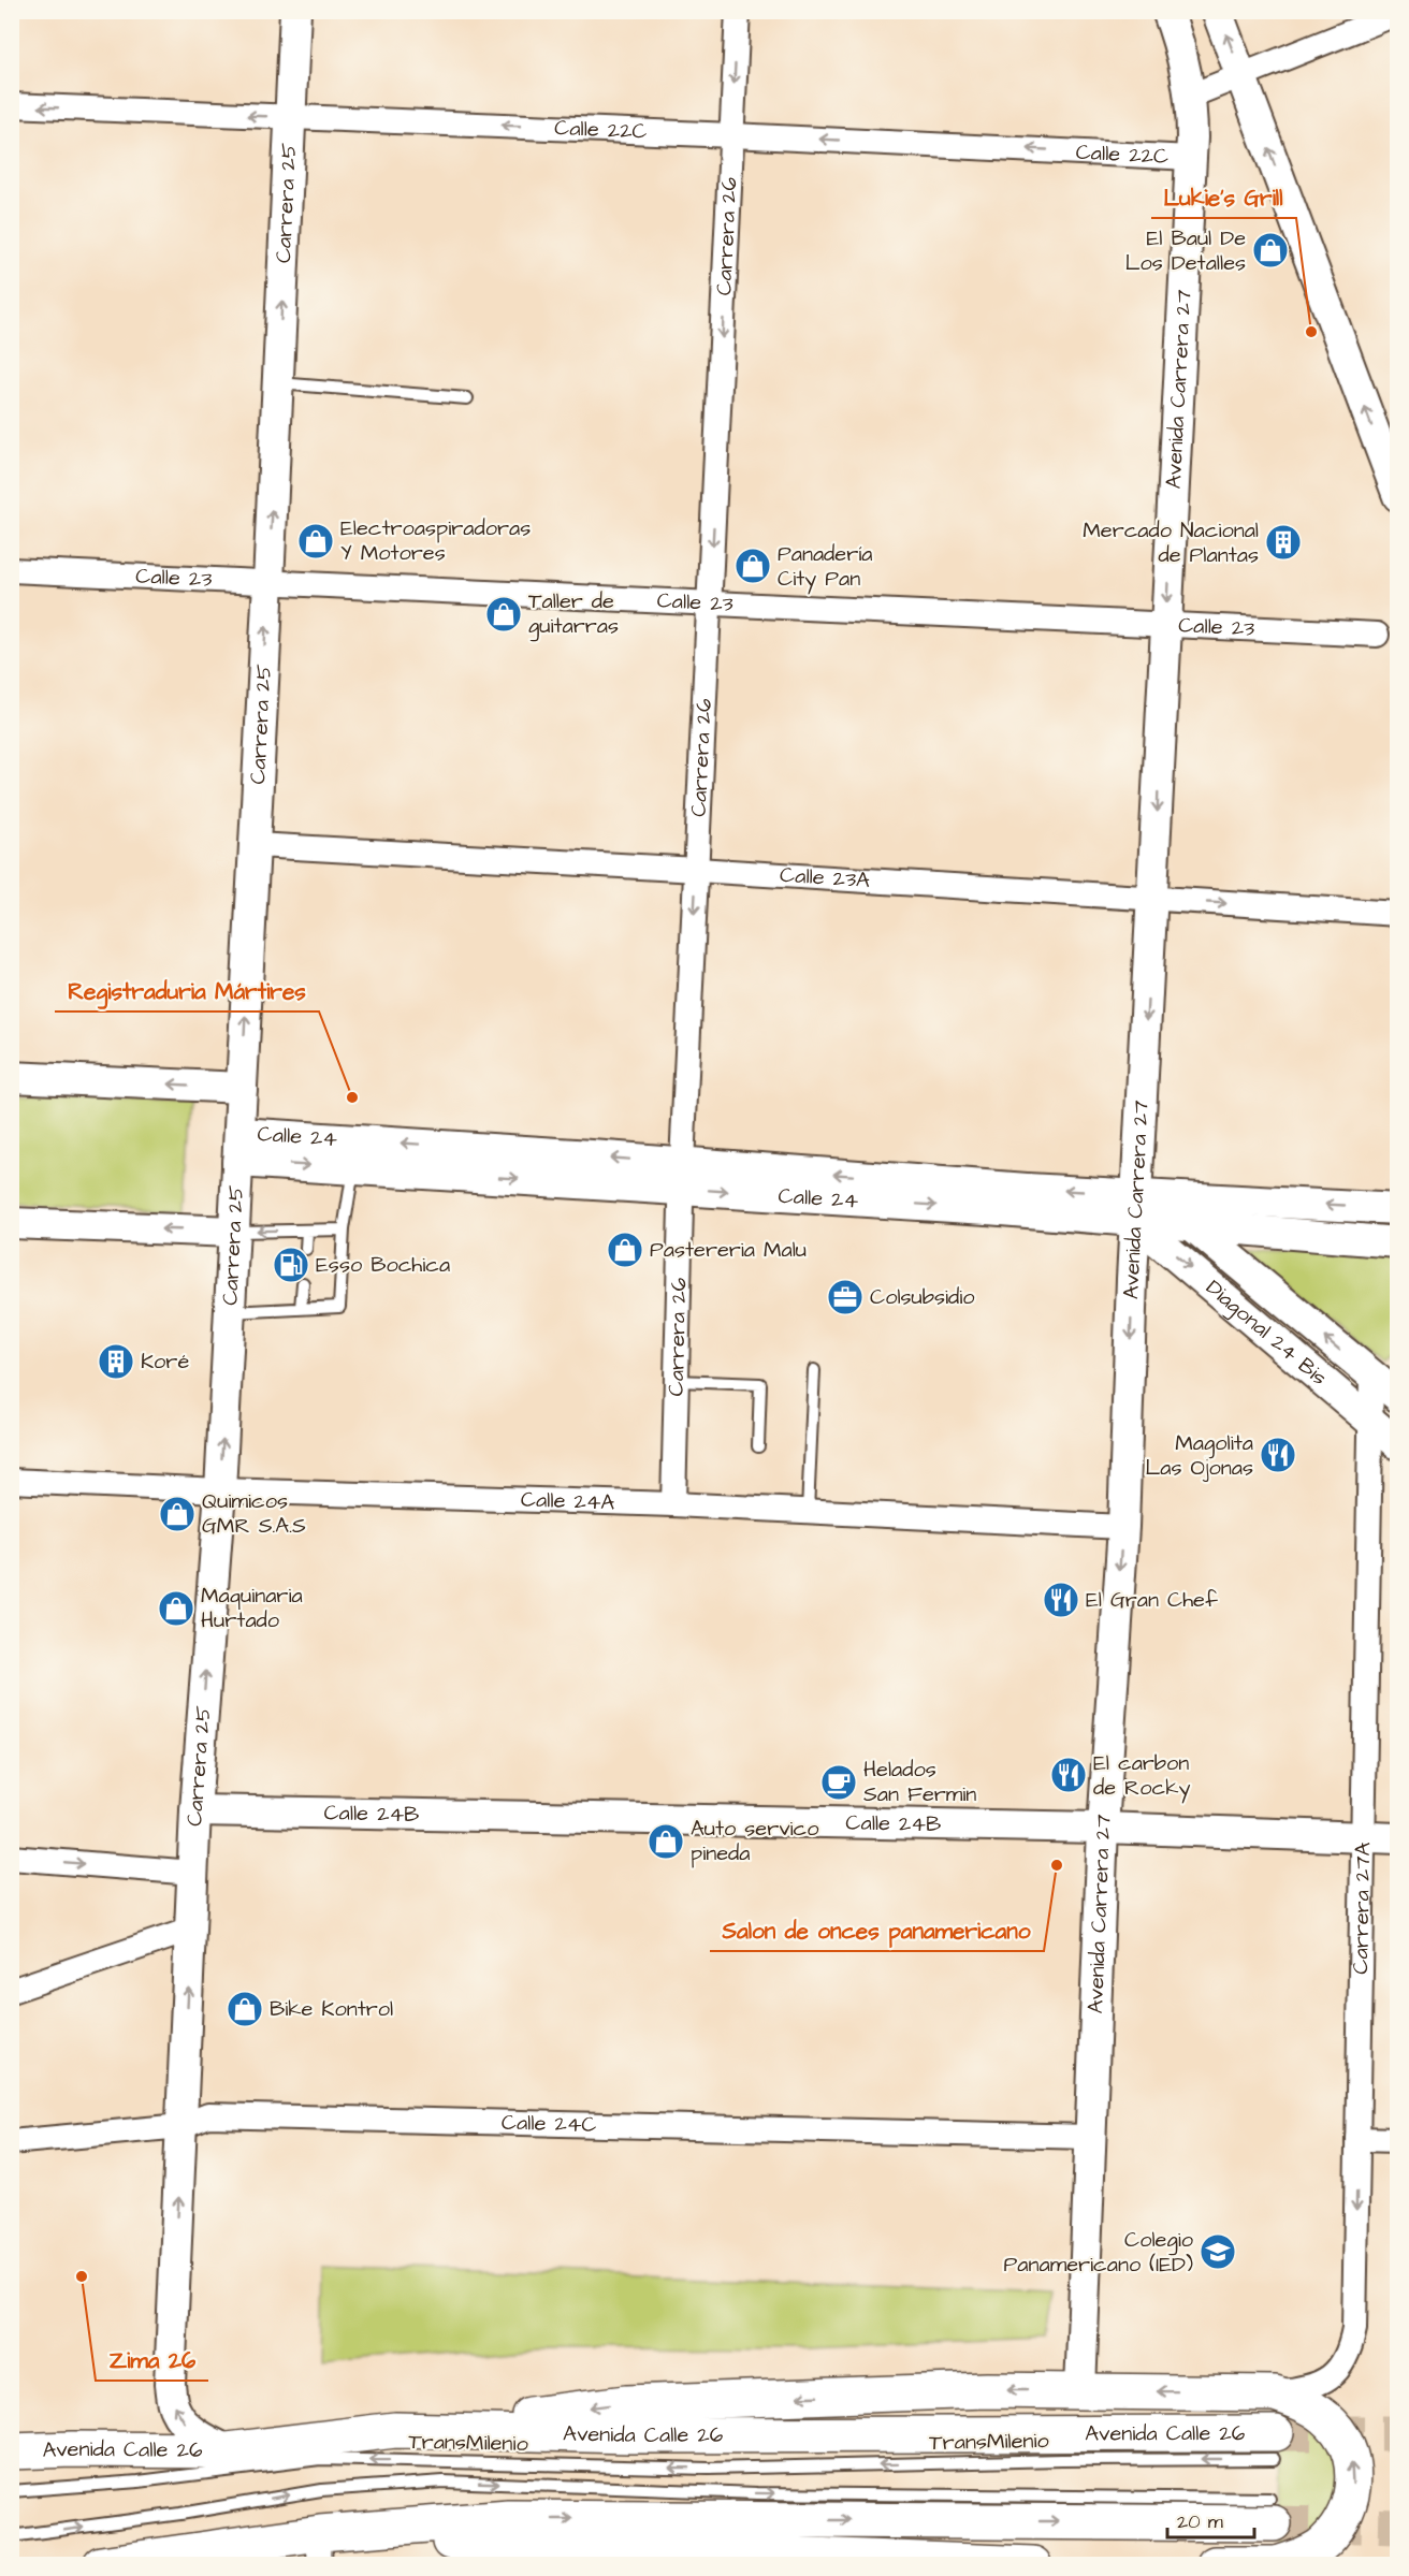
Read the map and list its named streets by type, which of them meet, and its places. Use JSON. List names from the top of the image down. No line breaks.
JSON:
{"streets":{"main road":["Avenida Calle 26"],"street":["Calle 22C","Carrera 25","Carrera 26","Avenida Carrera 27","Calle 23","Calle 23A","Calle 24","Diagonal 24 Bis","Calle 24A","Calle 24B","Carrera 27A","Calle 24C"],"lane":["TransMilenio"]},"crossings":[["Calle 22C","Carrera 25"],["Calle 22C","Carrera 26"],["Calle 22C","Avenida Carrera 27"],["Carrera 25","Calle 23"],["Carrera 25","Calle 23A"],["Carrera 25","Calle 24"],["Carrera 25","Calle 24A"],["Carrera 25","Calle 24B"],["Carrera 25","Calle 24C"],["Carrera 25","Avenida Calle 26"],["Carrera 26","Calle 23"],["Carrera 26","Calle 23A"],["Carrera 26","Calle 24"],["Carrera 26","Calle 24A"],["Avenida Carrera 27","Calle 23"],["Avenida Carrera 27","Calle 23A"],["Avenida Carrera 27","Calle 24"],["Avenida Carrera 27","Diagonal 24 Bis"],["Avenida Carrera 27","Calle 24A"],["Avenida Carrera 27","Calle 24B"],["Avenida Carrera 27","Calle 24C"],["Calle 24","Diagonal 24 Bis"],["Diagonal 24 Bis","Carrera 27A"],["Calle 24B","Carrera 27A"],["Avenida Calle 26","TransMilenio"]],"one_way":["Calle 22C","Carrera 25","Carrera 26","Avenida Carrera 27"],"places":{"shop":["El Baul De Los Detalles","Electroaspiradoras Y Motores","Panadería City Pan","Taller de guitarras","Pastereria Malu","Quimicos GMR S.A.S","Maquinaria Hurtado","Auto servico pineda","Bike Kontrol"],"other":["Lukie's Grill","Registraduria Mártires","Salon de onces panamericano","Zima 26"],"building":["Mercado Nacional de Plantas","Koré"],"fuel station":["Esso Bochica"],"office":["Colsubsidio"],"restaurant":["Magolita Las Ojonas","El Gran Chef","El carbon de Rocky"],"cafe":["Helados San Fermin"],"school or university":["Colegio Panamericano (IED)"]},"scale_bar":"20 m"}
